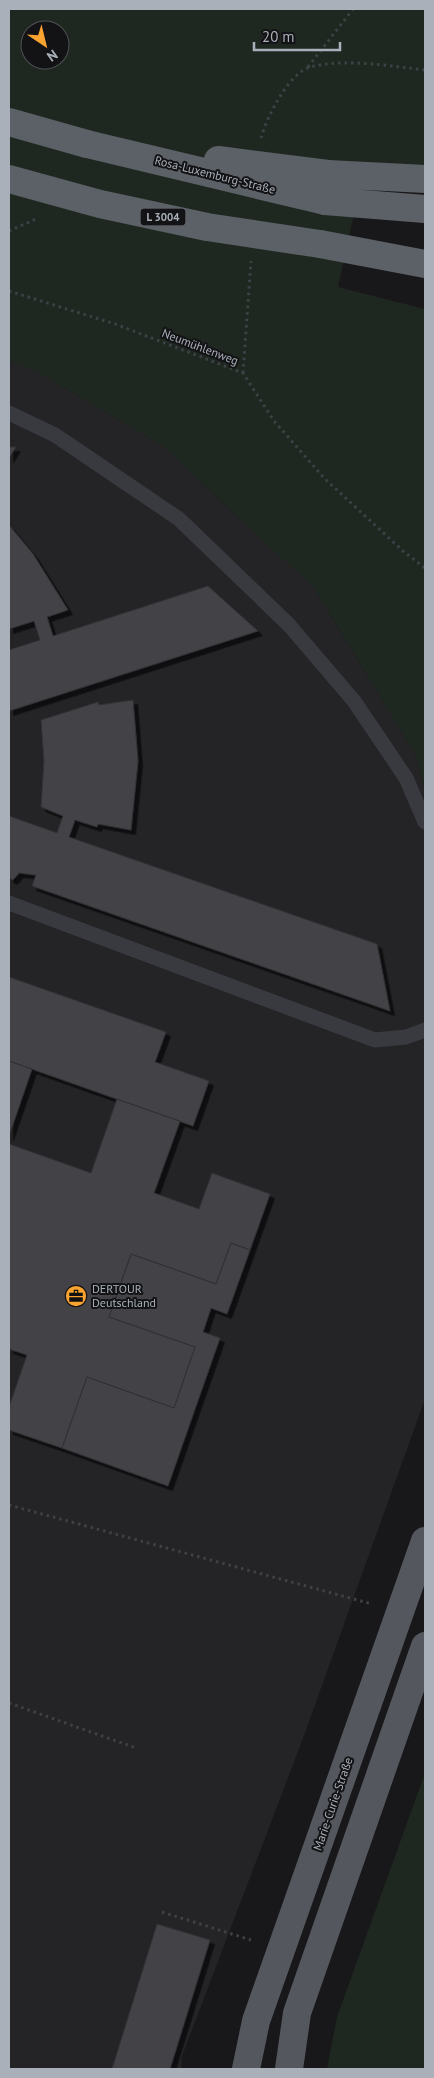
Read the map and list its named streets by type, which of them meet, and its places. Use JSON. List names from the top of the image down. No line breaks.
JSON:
{"streets":{"highway":["Rosa-Luxemburg-Straße","L 3004"],"main road":["Marie-Curie-Straße"],"path":["Neumühlenweg"]},"places":{"office":["DERTOUR Deutschland"]},"scale_bar":"20 m","north":"bottom right"}
